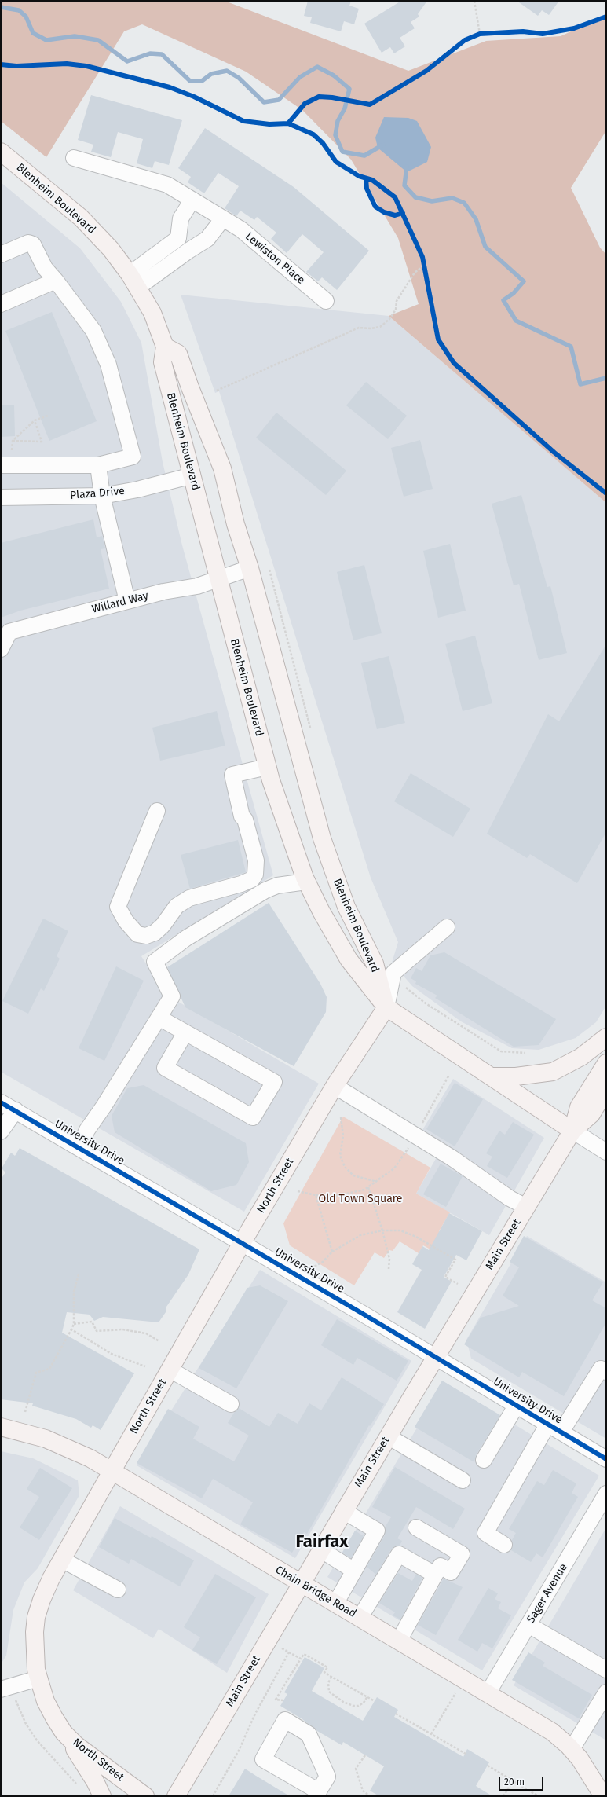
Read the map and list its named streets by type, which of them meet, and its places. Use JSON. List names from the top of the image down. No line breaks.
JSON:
{"streets":{"main road":["Blenheim Boulevard","North Street","Main Street","Chain Bridge Road"],"street":["Lewiston Place","Plaza Drive","Willard Way","University Drive","Sager Avenue"]},"crossings":[["Blenheim Boulevard","Plaza Drive"],["Blenheim Boulevard","Willard Way"],["Blenheim Boulevard","North Street"],["Blenheim Boulevard","Main Street"],["University Drive","North Street"],["University Drive","Main Street"],["North Street","Chain Bridge Road"],["Main Street","Chain Bridge Road"],["Chain Bridge Road","Sager Avenue"]],"districts":["Fairfax"],"parks":["Old Town Square"],"scale_bar":"20 m"}
